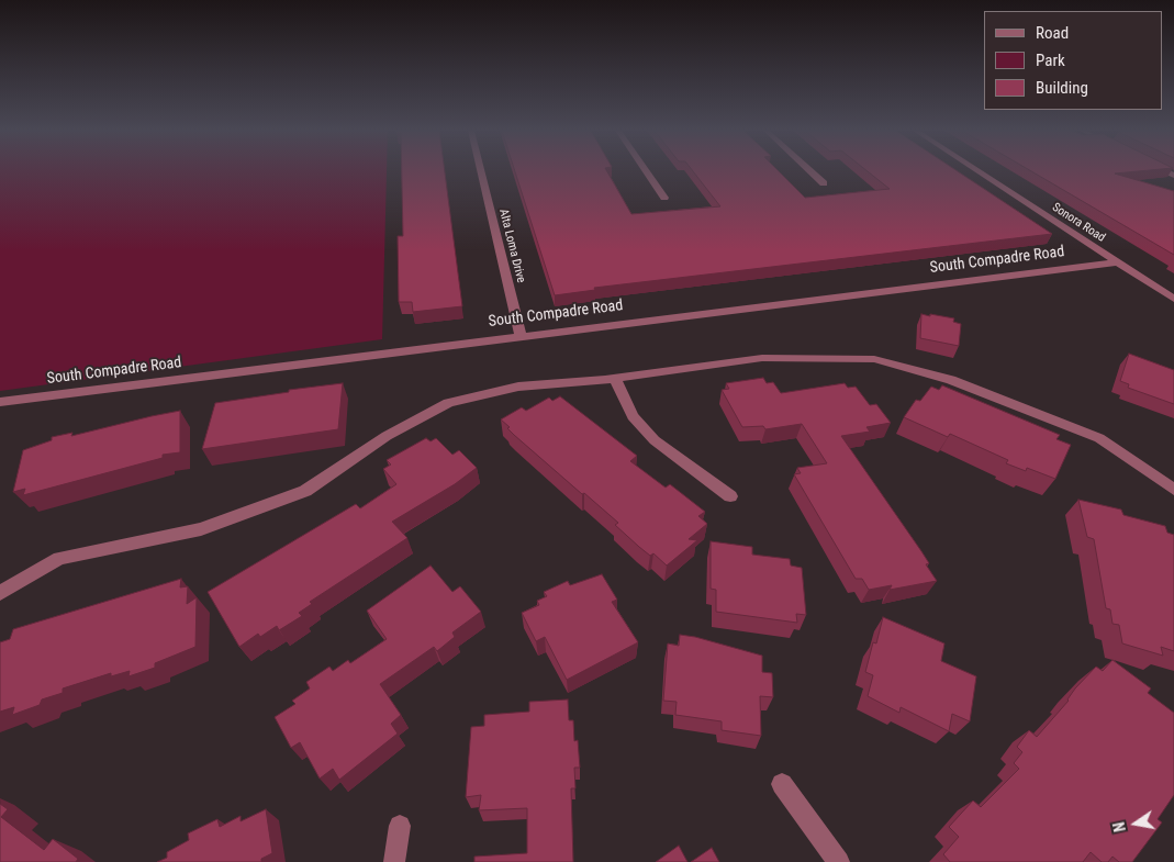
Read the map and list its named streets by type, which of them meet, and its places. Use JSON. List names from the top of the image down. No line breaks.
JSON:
{"streets":{"street":["Sonora Road","Alta Loma Drive","South Compadre Road"]},"crossings":[["Sonora Road","South Compadre Road"],["Alta Loma Drive","South Compadre Road"]],"legend":["Road","Park","Building"],"north":"left"}
